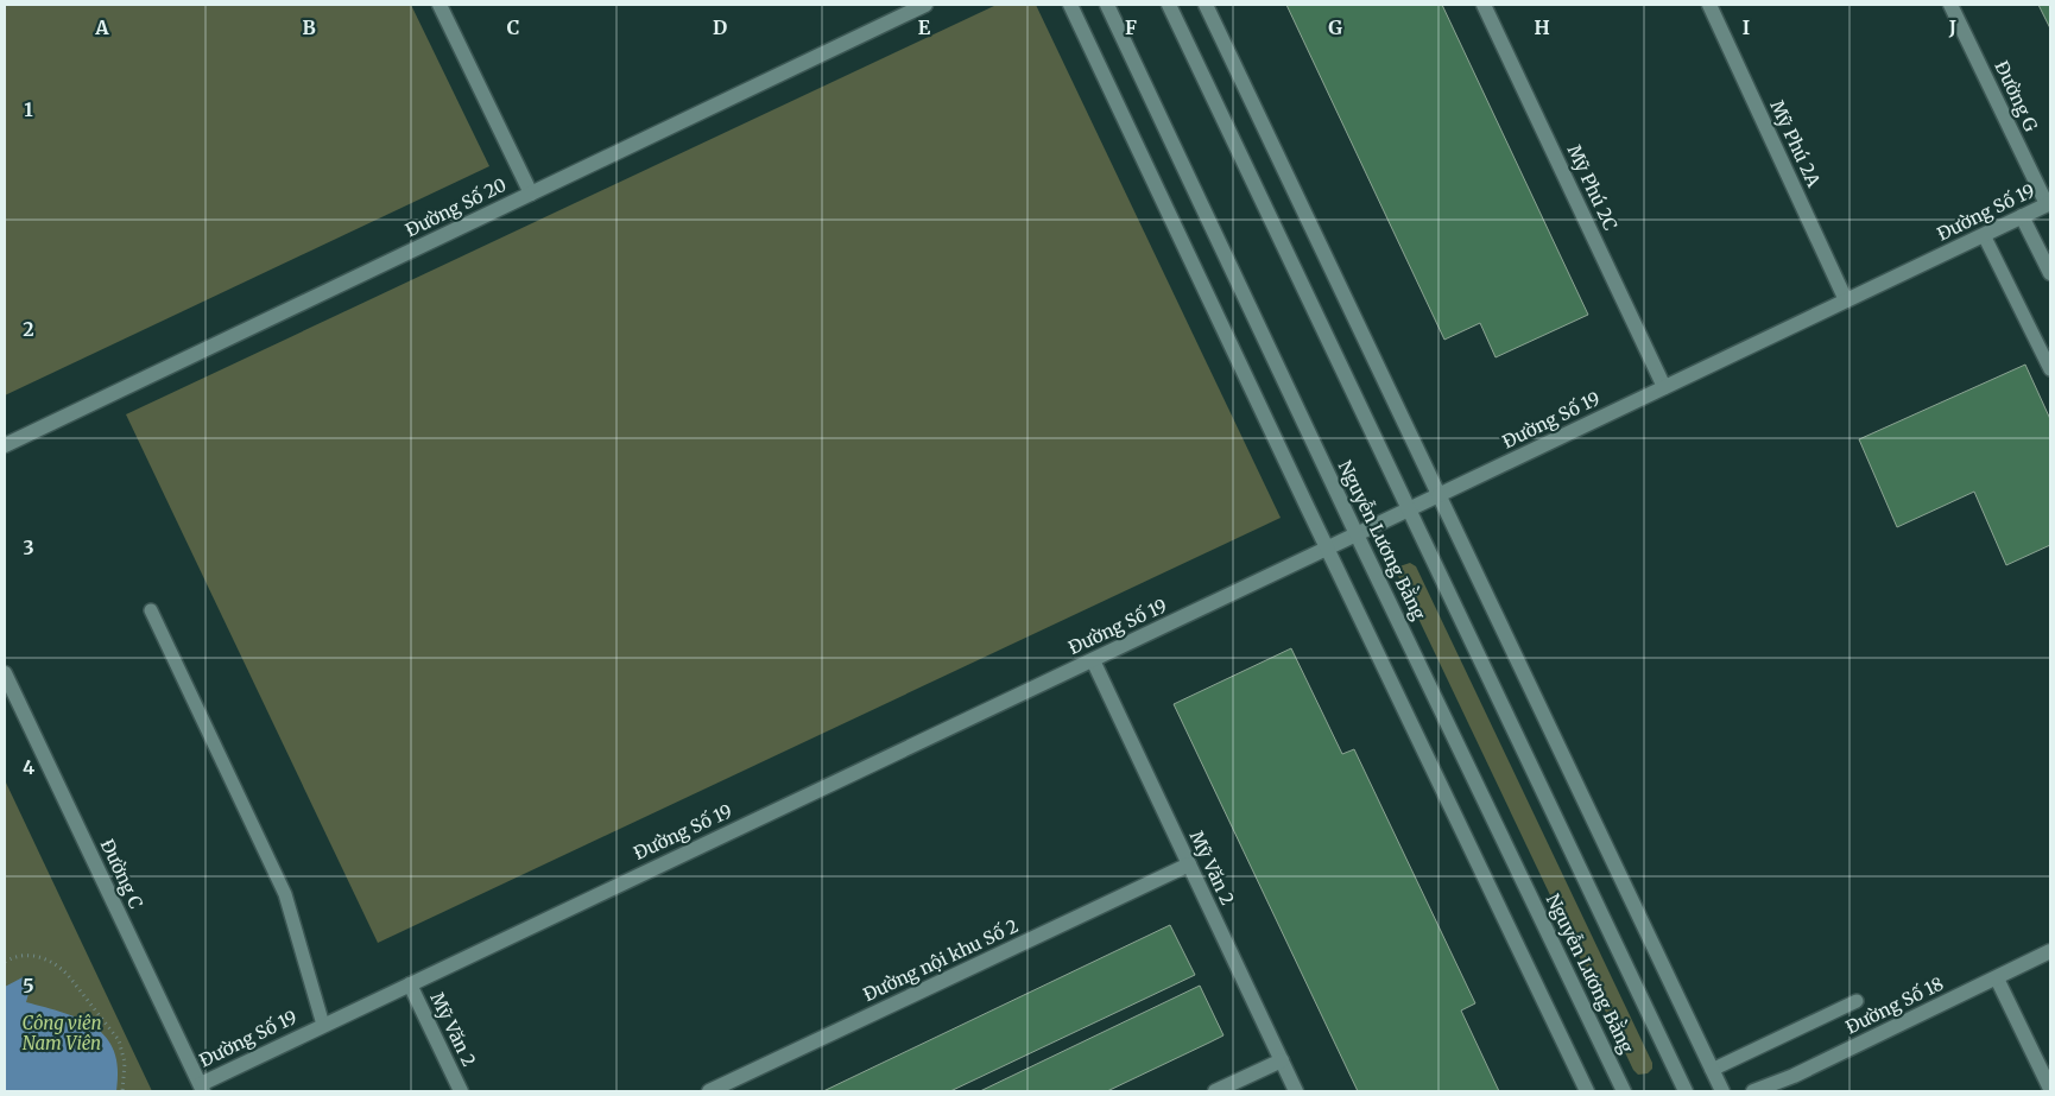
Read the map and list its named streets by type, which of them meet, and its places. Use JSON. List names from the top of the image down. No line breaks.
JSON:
{"streets":{"street":["Đường G","Mỹ Phú 2A","Mỹ Phú 2C","Đường Số 20","Đường Số 19","Nguyễn Lương Bằng","Mỹ Văn 2","Đường C","Đường nội khu Số 2","Đường Số 18"]},"crossings":[["Đường G","Đường Số 19"],["Mỹ Phú 2A","Đường Số 19"],["Mỹ Phú 2C","Đường Số 19"],["Đường Số 19","Nguyễn Lương Bằng"],["Đường Số 19","Mỹ Văn 2"],["Đường Số 19","Đường C"],["Mỹ Văn 2","Đường nội khu Số 2"]],"parks":["Công viên Nam Viên"],"grid":{"columns":["A","B","C","D","E","F","G","H","I","J"],"rows":["1","2","3","4","5"]}}
